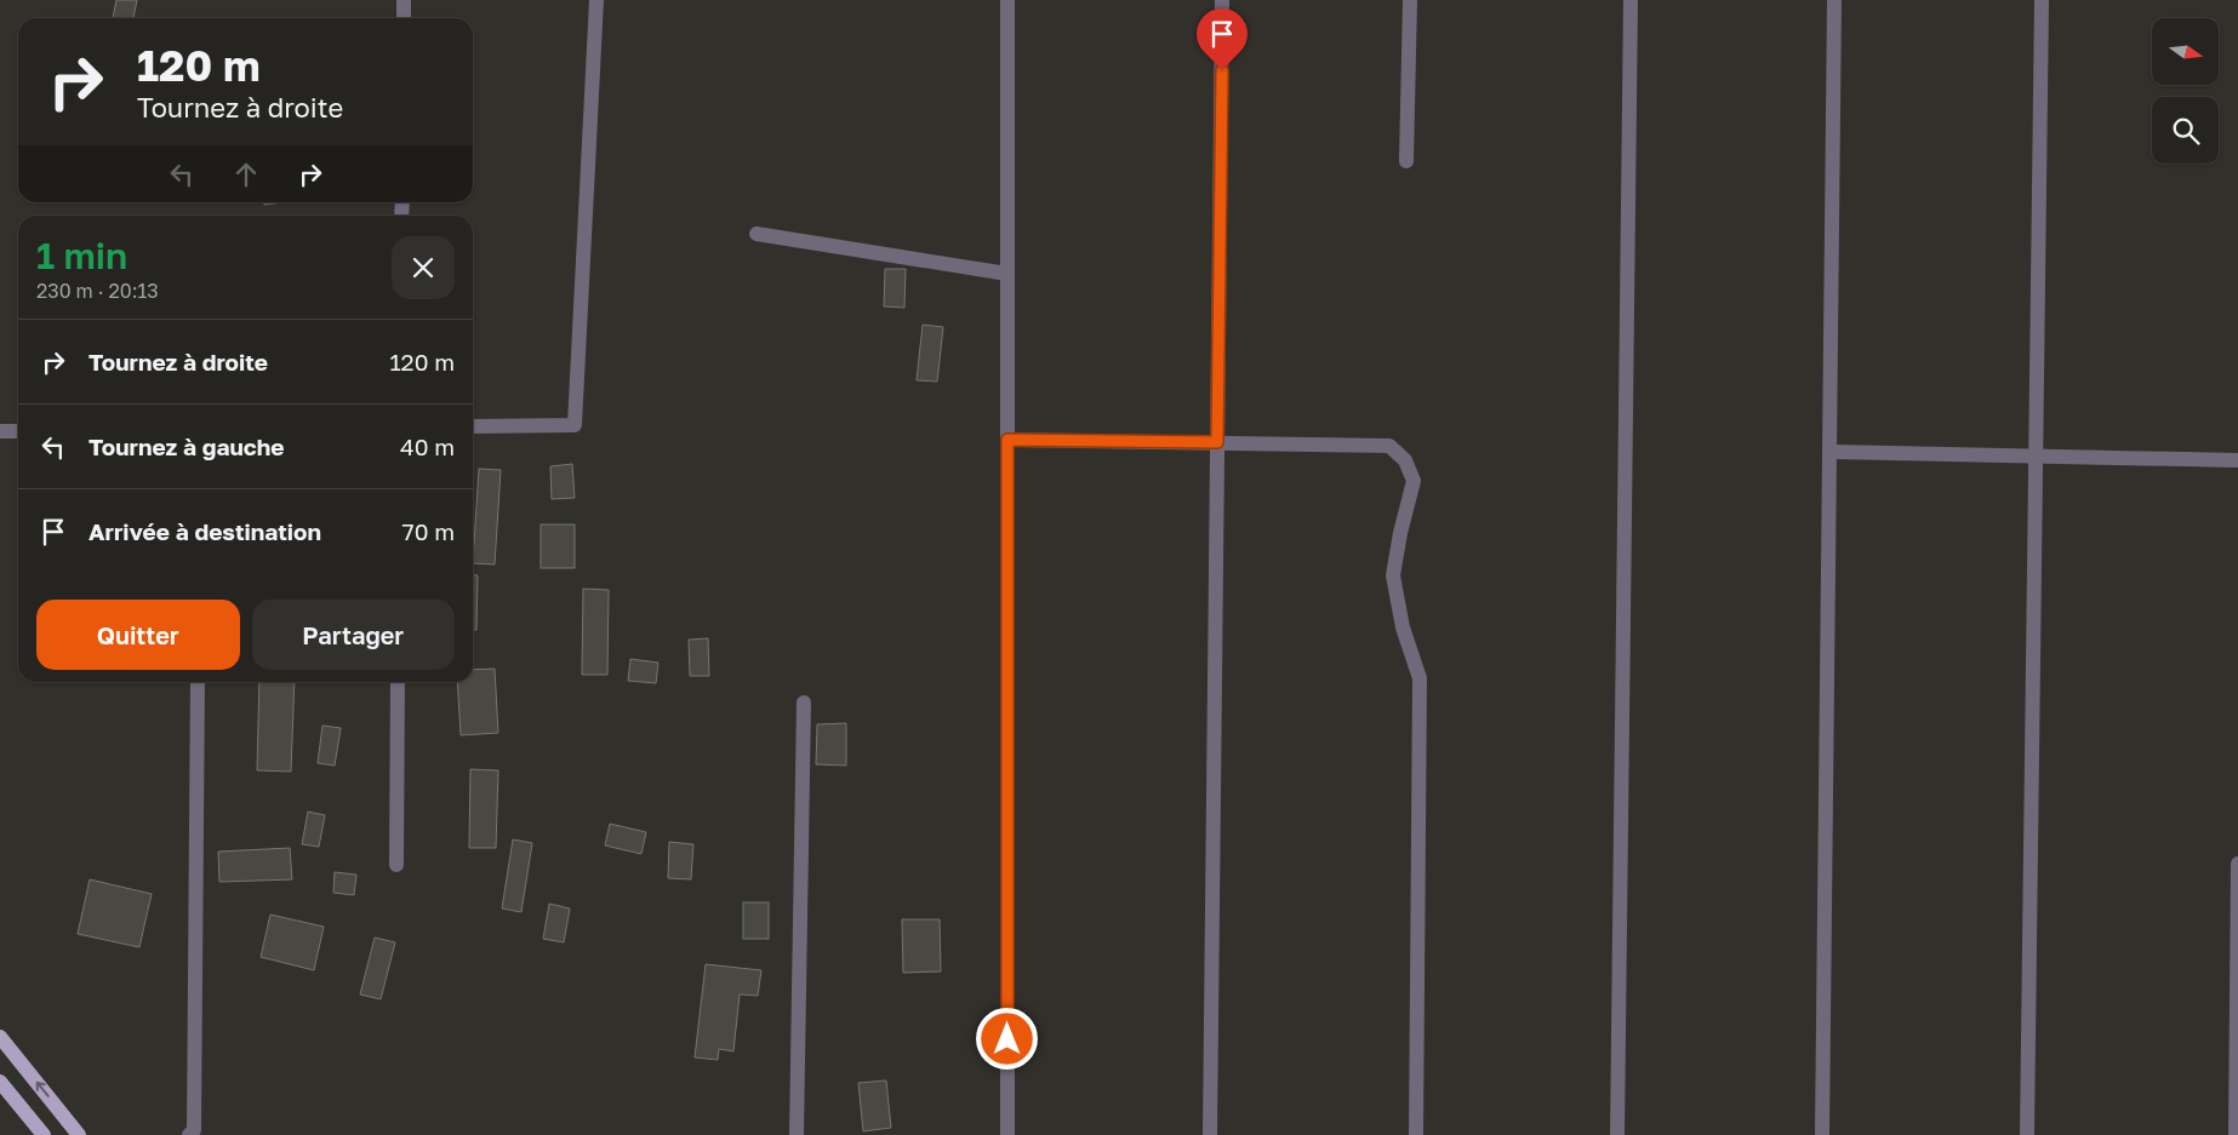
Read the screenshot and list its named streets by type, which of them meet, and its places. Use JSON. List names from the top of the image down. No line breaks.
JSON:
{"north":"right","page":{"turn":["120 m","Tournez à droite"],"heading":["1 min","230 m · 20:13"],"list":[{"name":"Tournez à droite","value":"120 m"},{"name":"Tournez à gauche","value":"40 m"},{"name":"Arrivée à destination","value":"70 m"}],"buttons":["Quitter","Partager"]}}
